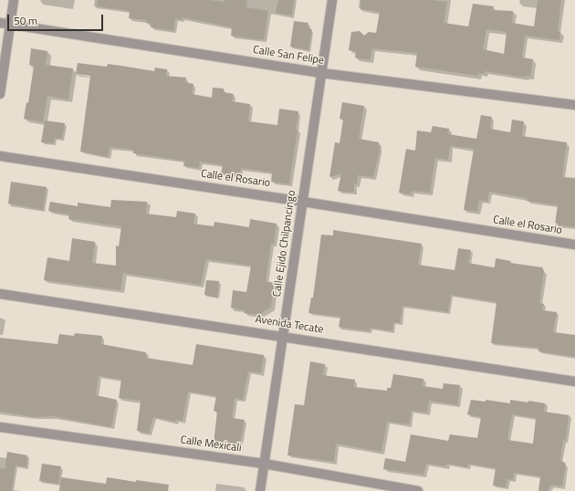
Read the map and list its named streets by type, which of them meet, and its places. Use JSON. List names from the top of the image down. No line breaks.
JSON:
{"streets":{"street":["Calle San Felipe","Calle el Rosario","Calle Ejido Chilpancingo","Avenida Tecate","Calle Mexicali"]},"crossings":[["Calle San Felipe","Calle Ejido Chilpancingo"],["Calle el Rosario","Calle Ejido Chilpancingo"],["Calle Ejido Chilpancingo","Avenida Tecate"],["Calle Ejido Chilpancingo","Calle Mexicali"]],"scale_bar":"50 m"}
